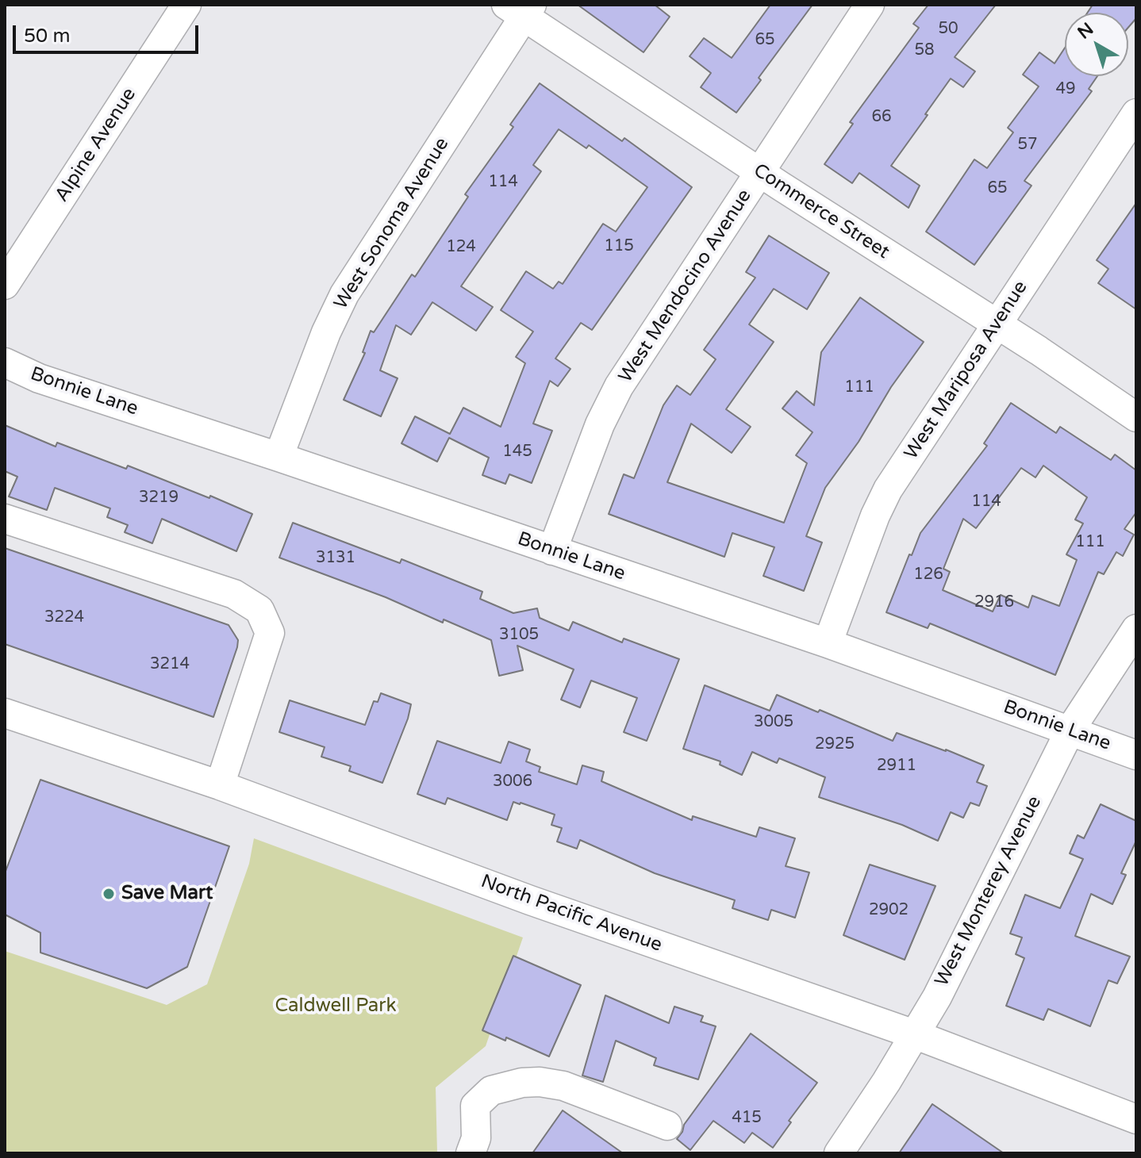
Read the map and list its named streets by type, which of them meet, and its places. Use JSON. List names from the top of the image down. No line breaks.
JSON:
{"streets":{"street":["Alpine Avenue","Commerce Street","West Sonoma Avenue","West Mendocino Avenue","West Mariposa Avenue","Bonnie Lane","West Monterey Avenue","North Pacific Avenue"]},"crossings":[["Commerce Street","West Sonoma Avenue"],["Commerce Street","West Mendocino Avenue"],["Commerce Street","West Mariposa Avenue"],["West Sonoma Avenue","Bonnie Lane"],["West Mendocino Avenue","Bonnie Lane"],["West Mariposa Avenue","Bonnie Lane"],["Bonnie Lane","West Monterey Avenue"],["West Monterey Avenue","North Pacific Avenue"]],"parks":["Caldwell Park"],"places":["Save Mart"],"house_numbers":["50","65","58","49","66","57","114","65","115","124","111","145","3219","114","111","3131","126","2916","3224","3105","3214","3005","2925","2911","3006","2902","415"],"scale_bar":"50 m","north":"top left"}
